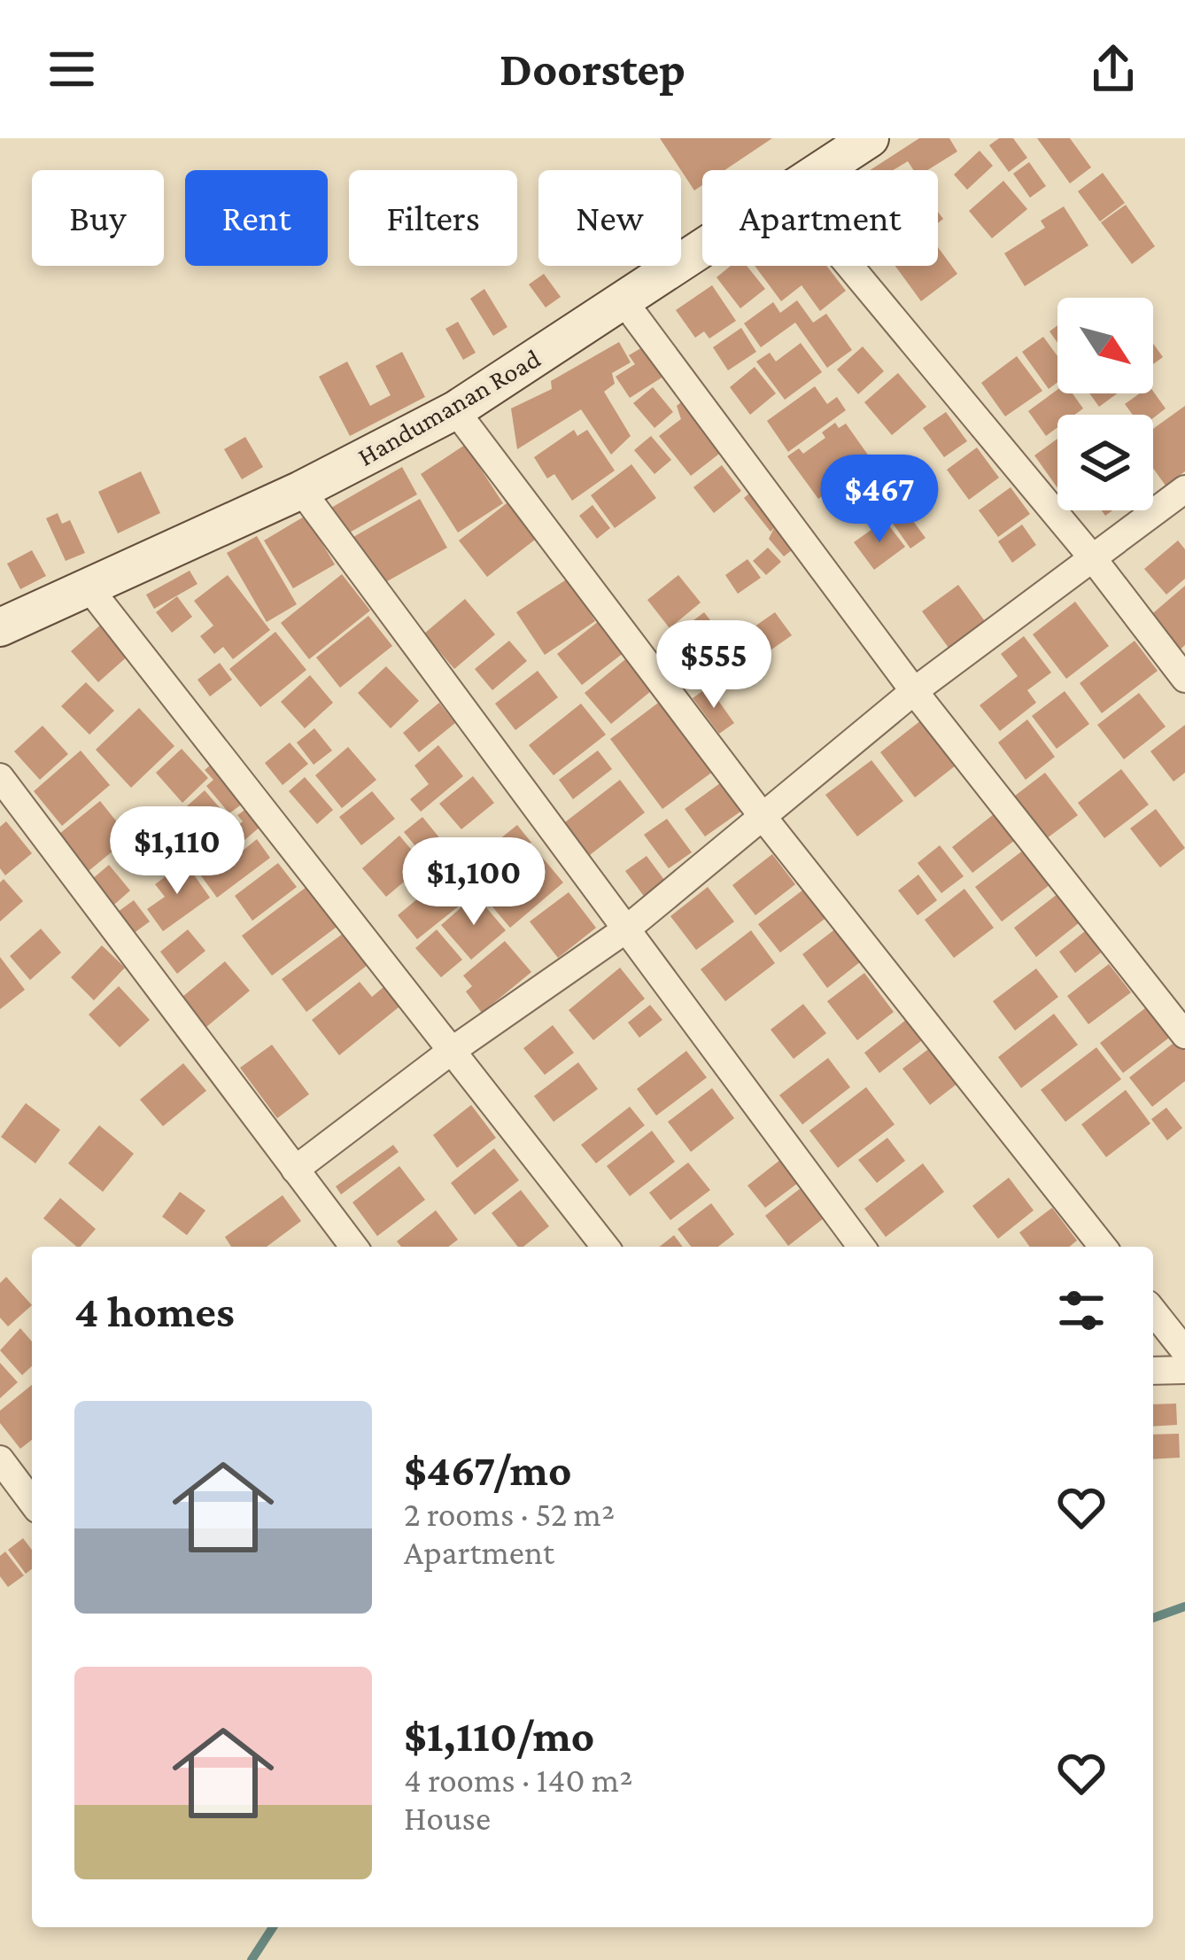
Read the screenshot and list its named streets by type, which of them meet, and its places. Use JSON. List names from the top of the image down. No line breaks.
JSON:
{"streets":{"street":["Handumanan Road"]},"north":"bottom right","page":{"header":"Doorstep","chip":["Buy","Rent","Filters","New","Apartment"],"price":["$467","$555","$1,110","$1,100"],"heading":"4 homes","list":[{"name":"$467/mo","note":"2 rooms · 52 m² · Apartment"},{"name":"$1,110/mo","note":"4 rooms · 140 m² · House"}]}}
